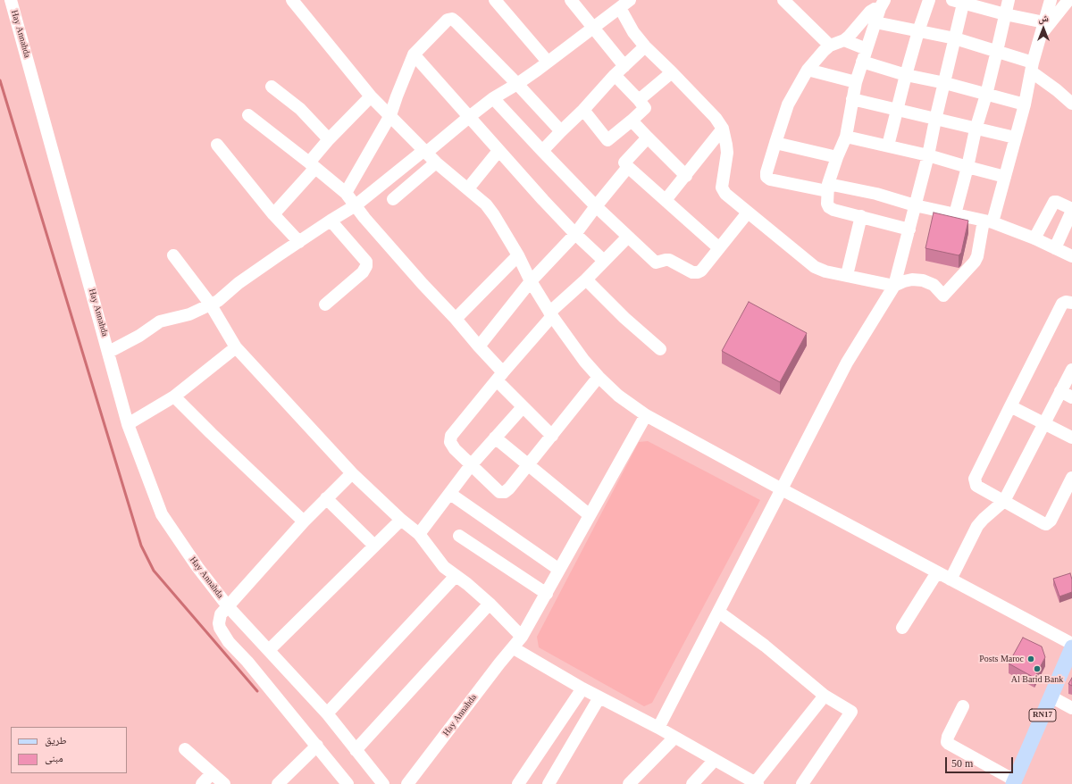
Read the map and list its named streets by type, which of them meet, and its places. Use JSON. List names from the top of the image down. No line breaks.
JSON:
{"streets":{"main road":["RN17"],"street":["Hay Annahda"]},"places":["Posts Maroc","Al Barid Bank"],"legend":["طريق","مبنى"],"scale_bar":"50 m","north":"top"}
